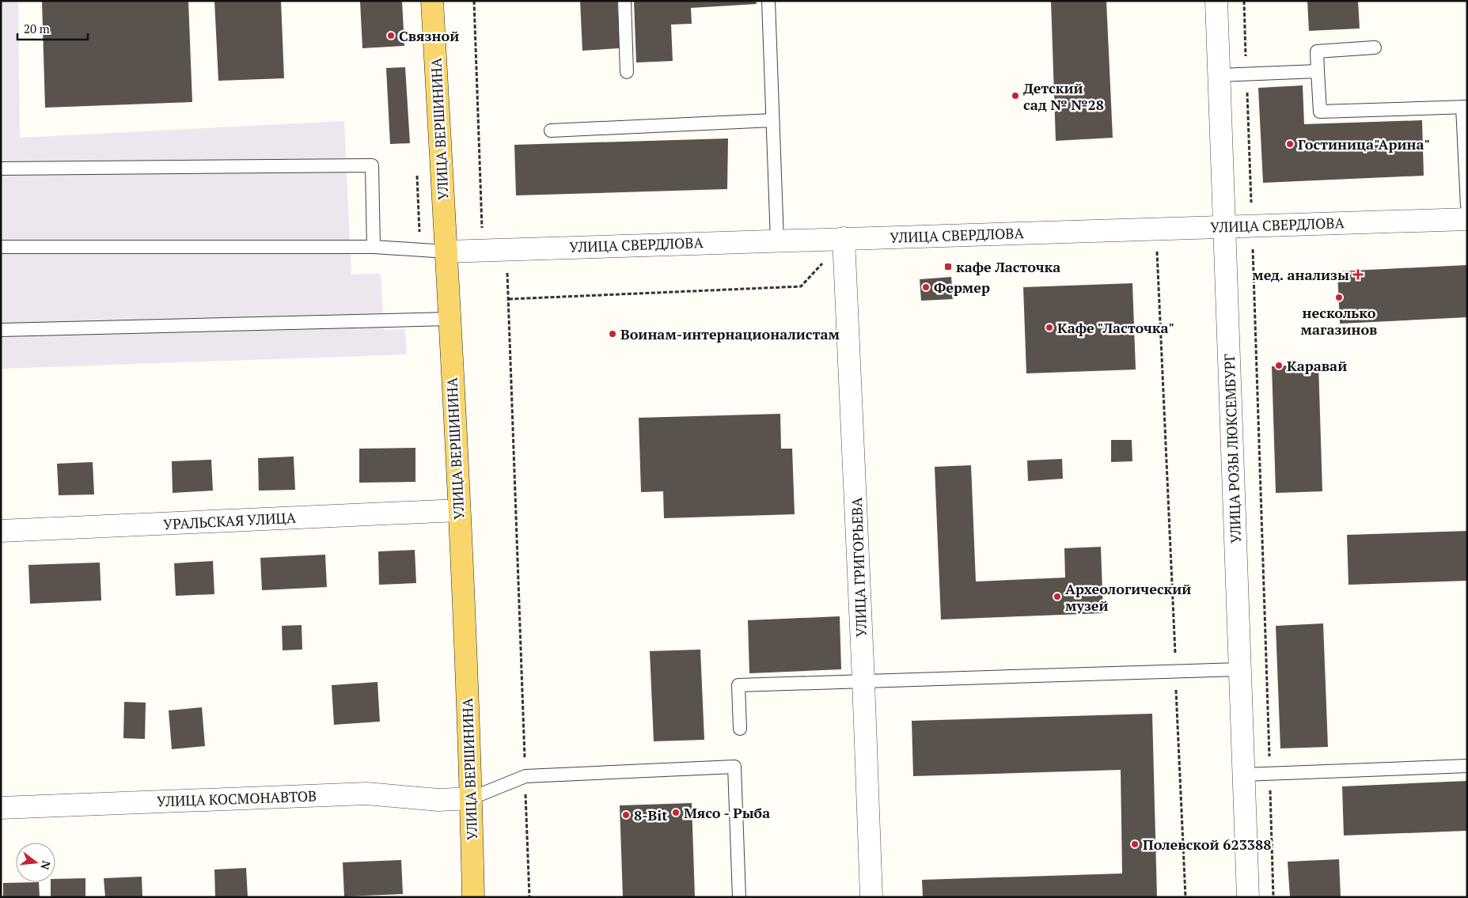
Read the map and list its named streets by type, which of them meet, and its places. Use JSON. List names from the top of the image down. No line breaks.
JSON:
{"streets":{"main road":["УЛИЦА ВЕРШИНИНА"],"street":["УЛИЦА СВЕРДЛОВА","УЛИЦА РОЗЫ ЛЮКСЕМБУРГ","УРАЛЬСКАЯ УЛИЦА","УЛИЦА ГРИГОРЬЕВА","УЛИЦА КОСМОНАВТОВ"]},"crossings":[["УЛИЦА ВЕРШИНИНА","УЛИЦА СВЕРДЛОВА"],["УЛИЦА ВЕРШИНИНА","УРАЛЬСКАЯ УЛИЦА"],["УЛИЦА ВЕРШИНИНА","УЛИЦА КОСМОНАВТОВ"],["УЛИЦА СВЕРДЛОВА","УЛИЦА РОЗЫ ЛЮКСЕМБУРГ"],["УЛИЦА СВЕРДЛОВА","УЛИЦА ГРИГОРЬЕВА"]],"places":{"other":["Связной","Детский сад № №28","Гостиница\"Арина\"","Фермер","несколько магазинов","Кафе \"Ласточка\"","Воинам-интернационалистам","Каравай","Археологический музей","Мясо - Рыба","8-Bit","Полевской 623388"],"transit":["кафе Ласточка"],"health":["мед. анализы"]},"scale_bar":"20 m","north":"right"}
